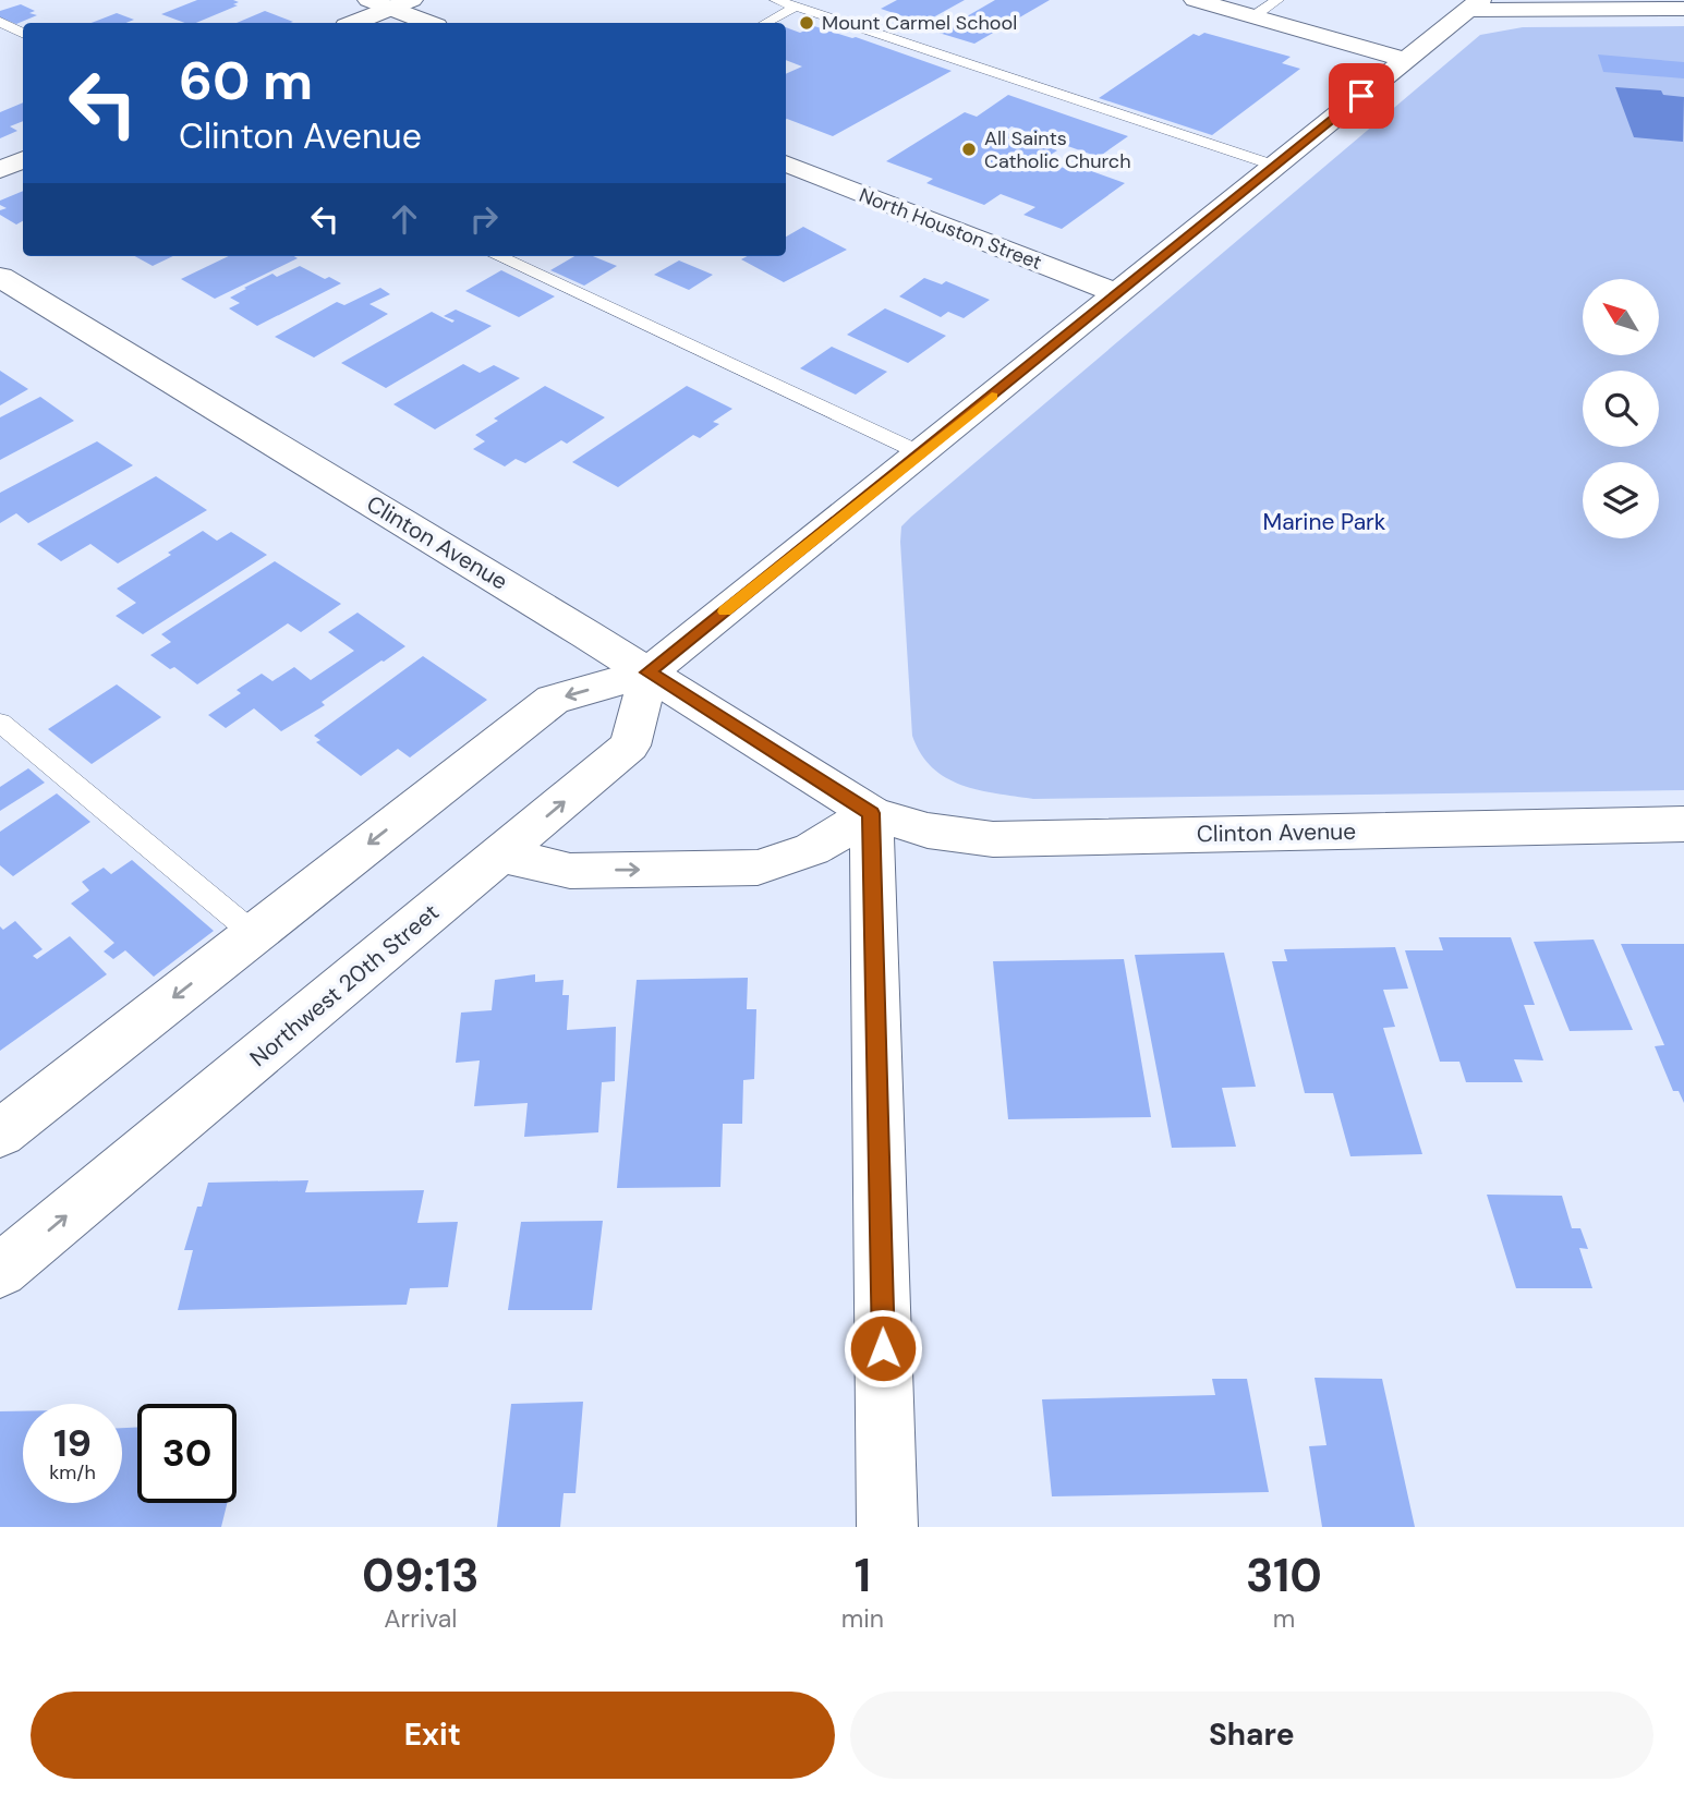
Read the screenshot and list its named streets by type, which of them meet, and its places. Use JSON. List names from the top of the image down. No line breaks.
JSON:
{"streets":{"street":["North Houston Street","Clinton Avenue","Northwest 20th Street"]},"crossings":[["Clinton Avenue","Northwest 20th Street"]],"parks":["Marine Park"],"places":["Mount Carmel School","All Saints Catholic Church"],"north":"top left","page":{"turn":["60 m","Clinton Avenue"],"speed":"19 km/h","limit":"30","eta":["09:13","Arrival","1","min","310","m"],"buttons":["Exit","Share"]}}
